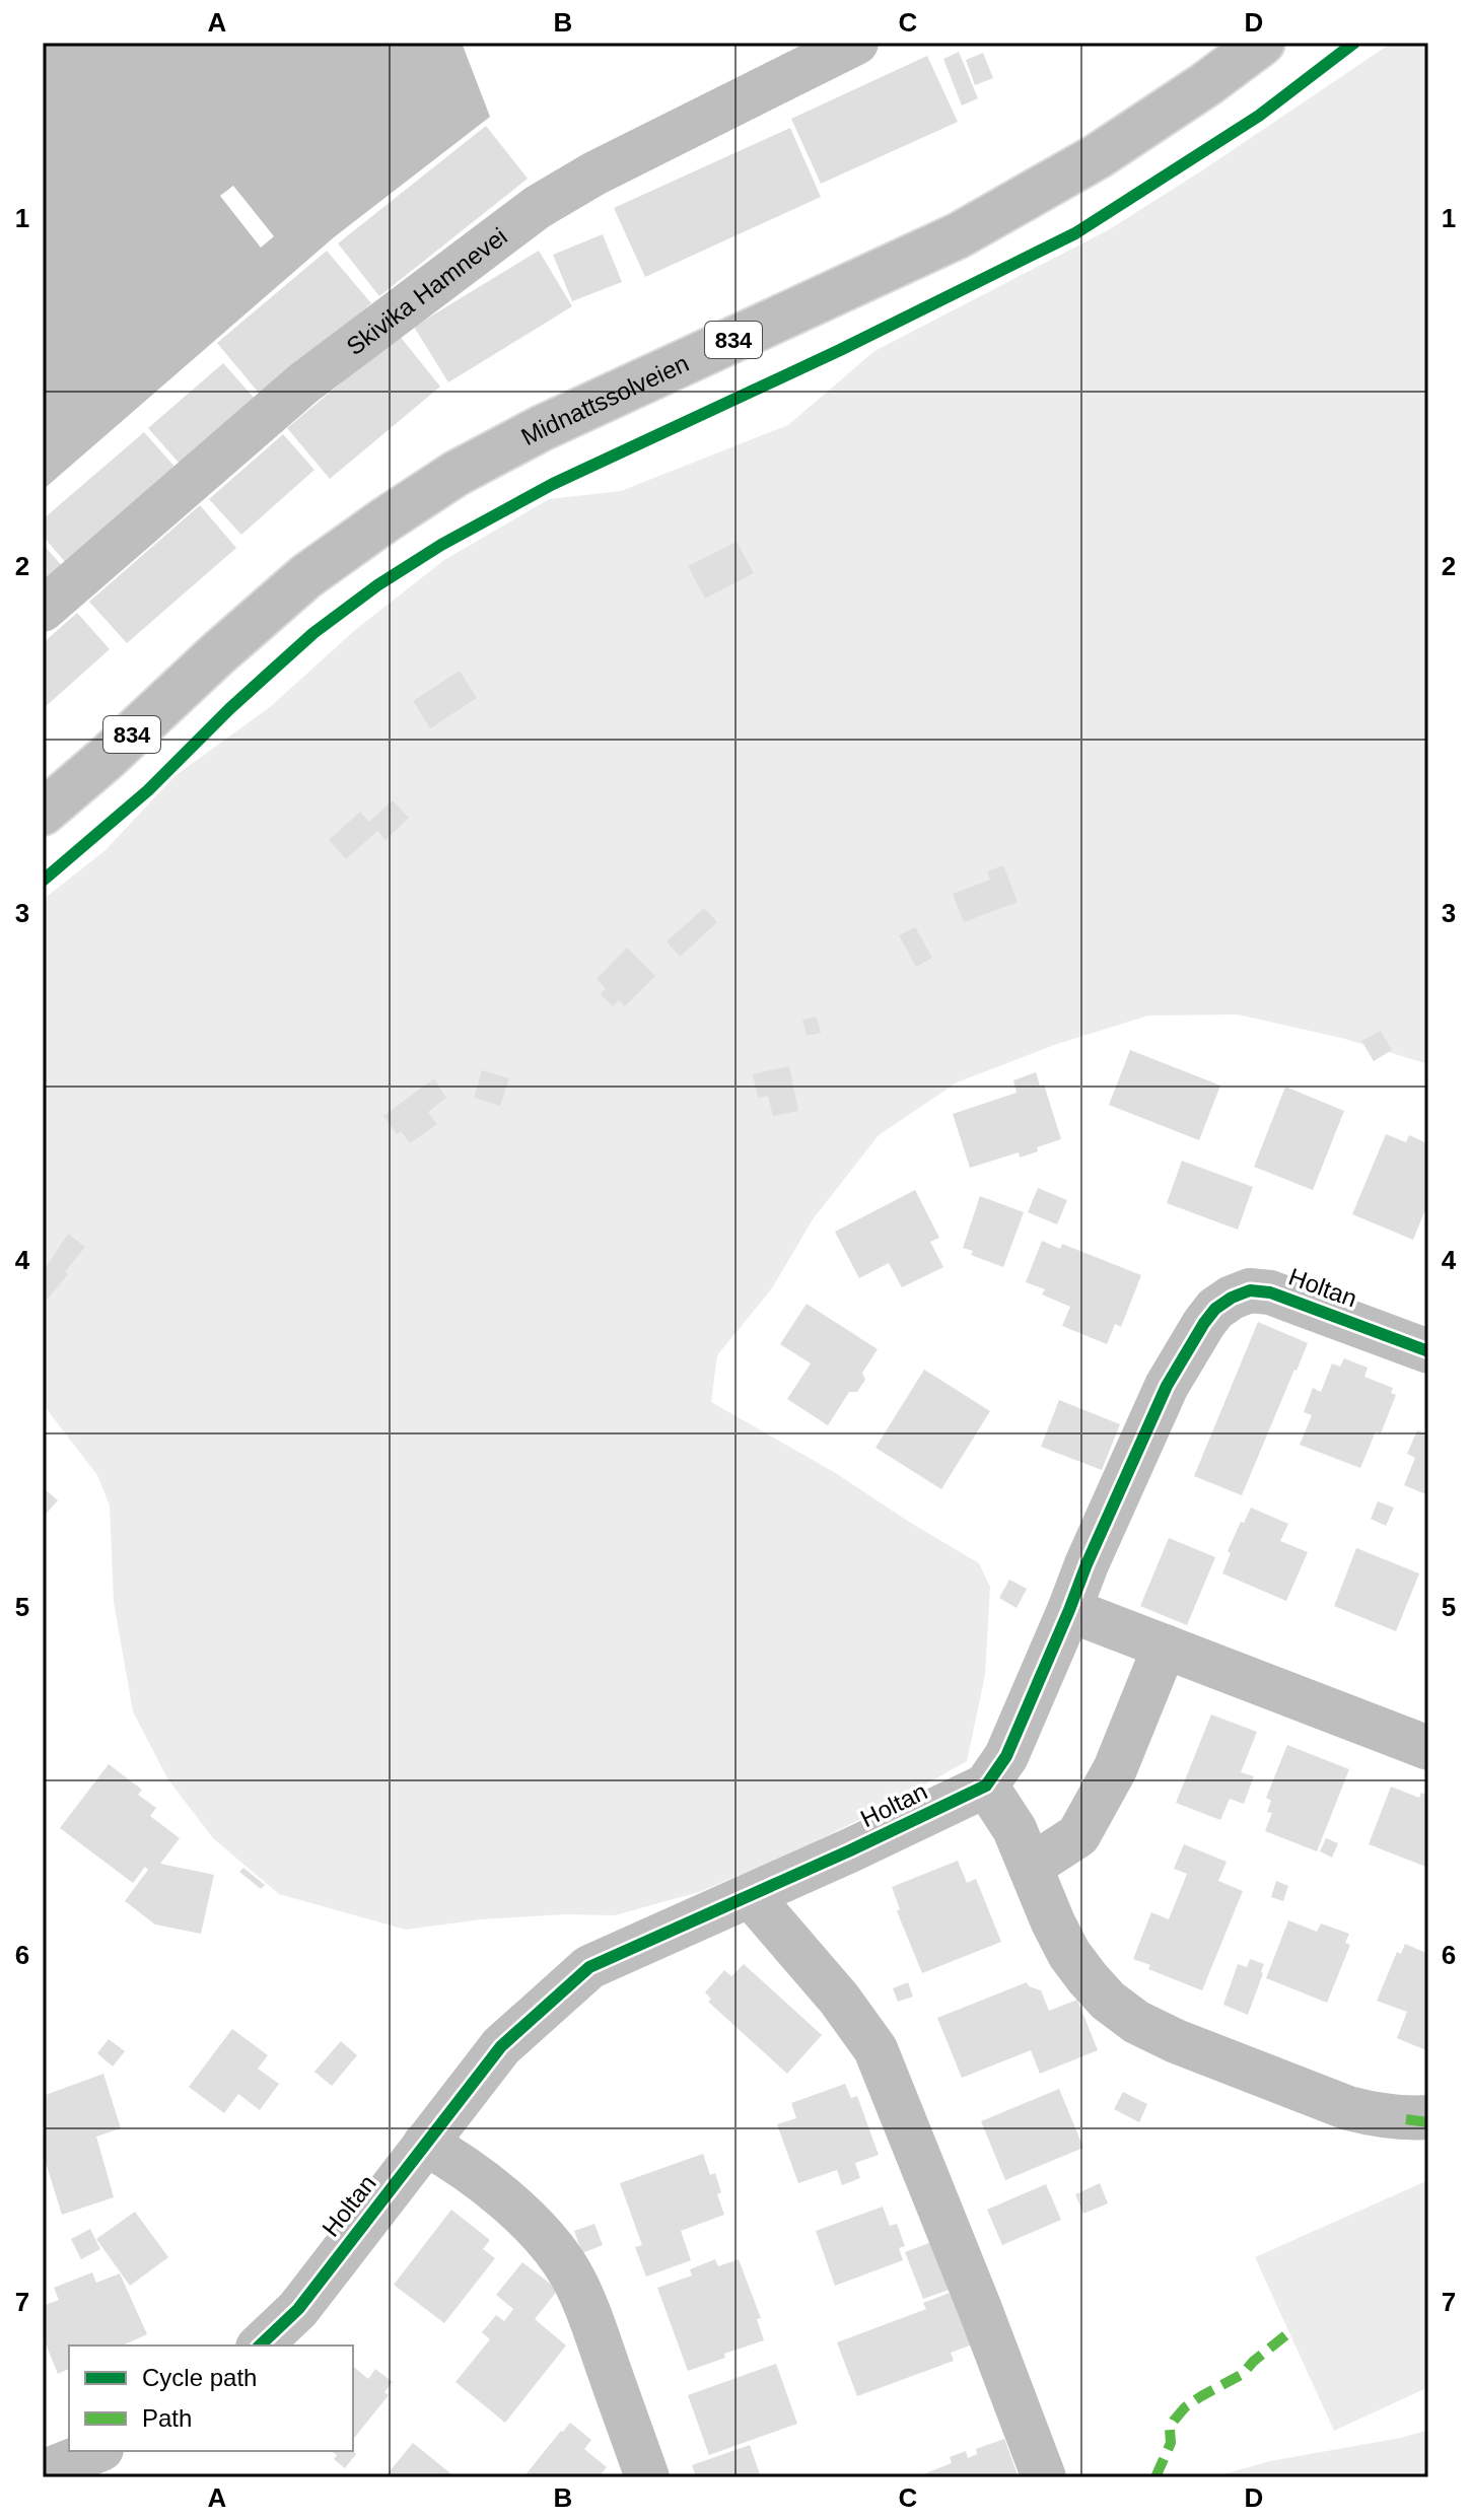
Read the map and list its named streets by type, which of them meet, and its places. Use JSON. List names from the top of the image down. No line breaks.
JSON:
{"streets":{"street":["Skivika Hamnevei","834","Midnattssolveien","Holtan"]},"legend":["Cycle path","Path"],"grid":{"columns":["A","B","C","D"],"rows":["1","2","3","4","5","6","7"]}}
